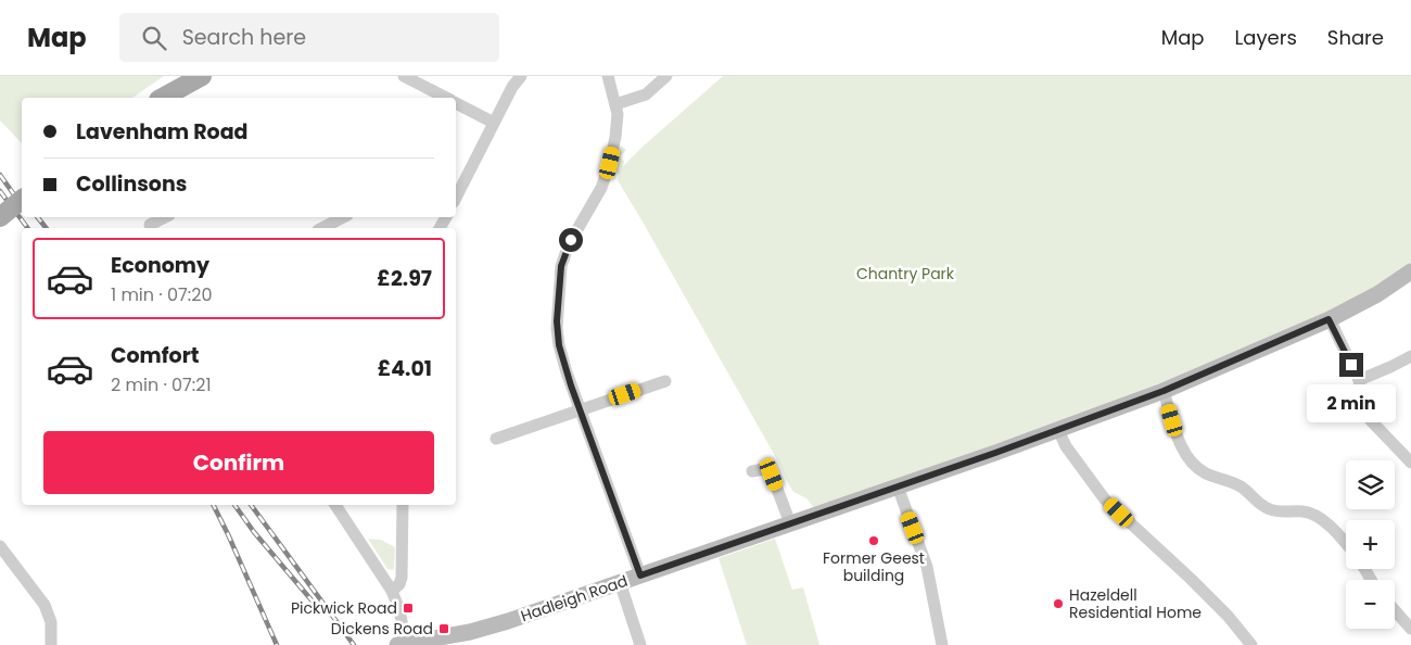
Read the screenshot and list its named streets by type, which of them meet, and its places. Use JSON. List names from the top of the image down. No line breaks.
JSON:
{"streets":{"street":["Hadleigh Road"]},"parks":["Chantry Park"],"places":{"other":["Former Geest building","Hazeldell Residential Home"],"transit":["Pickwick Road","Dickens Road"]},"page":{"header":"Map","search":"Search here","nav":["Map","Layers","Share"],"banner":["Lavenham Road","Collinsons"],"list":[{"name":"Economy","note":"1 min · 07:20","value":"£2.97"},{"name":"Comfort","note":"2 min · 07:21","value":"£4.01"}],"bubble":"2 min","buttons":"Confirm","map_buttons":["+","−"]}}
